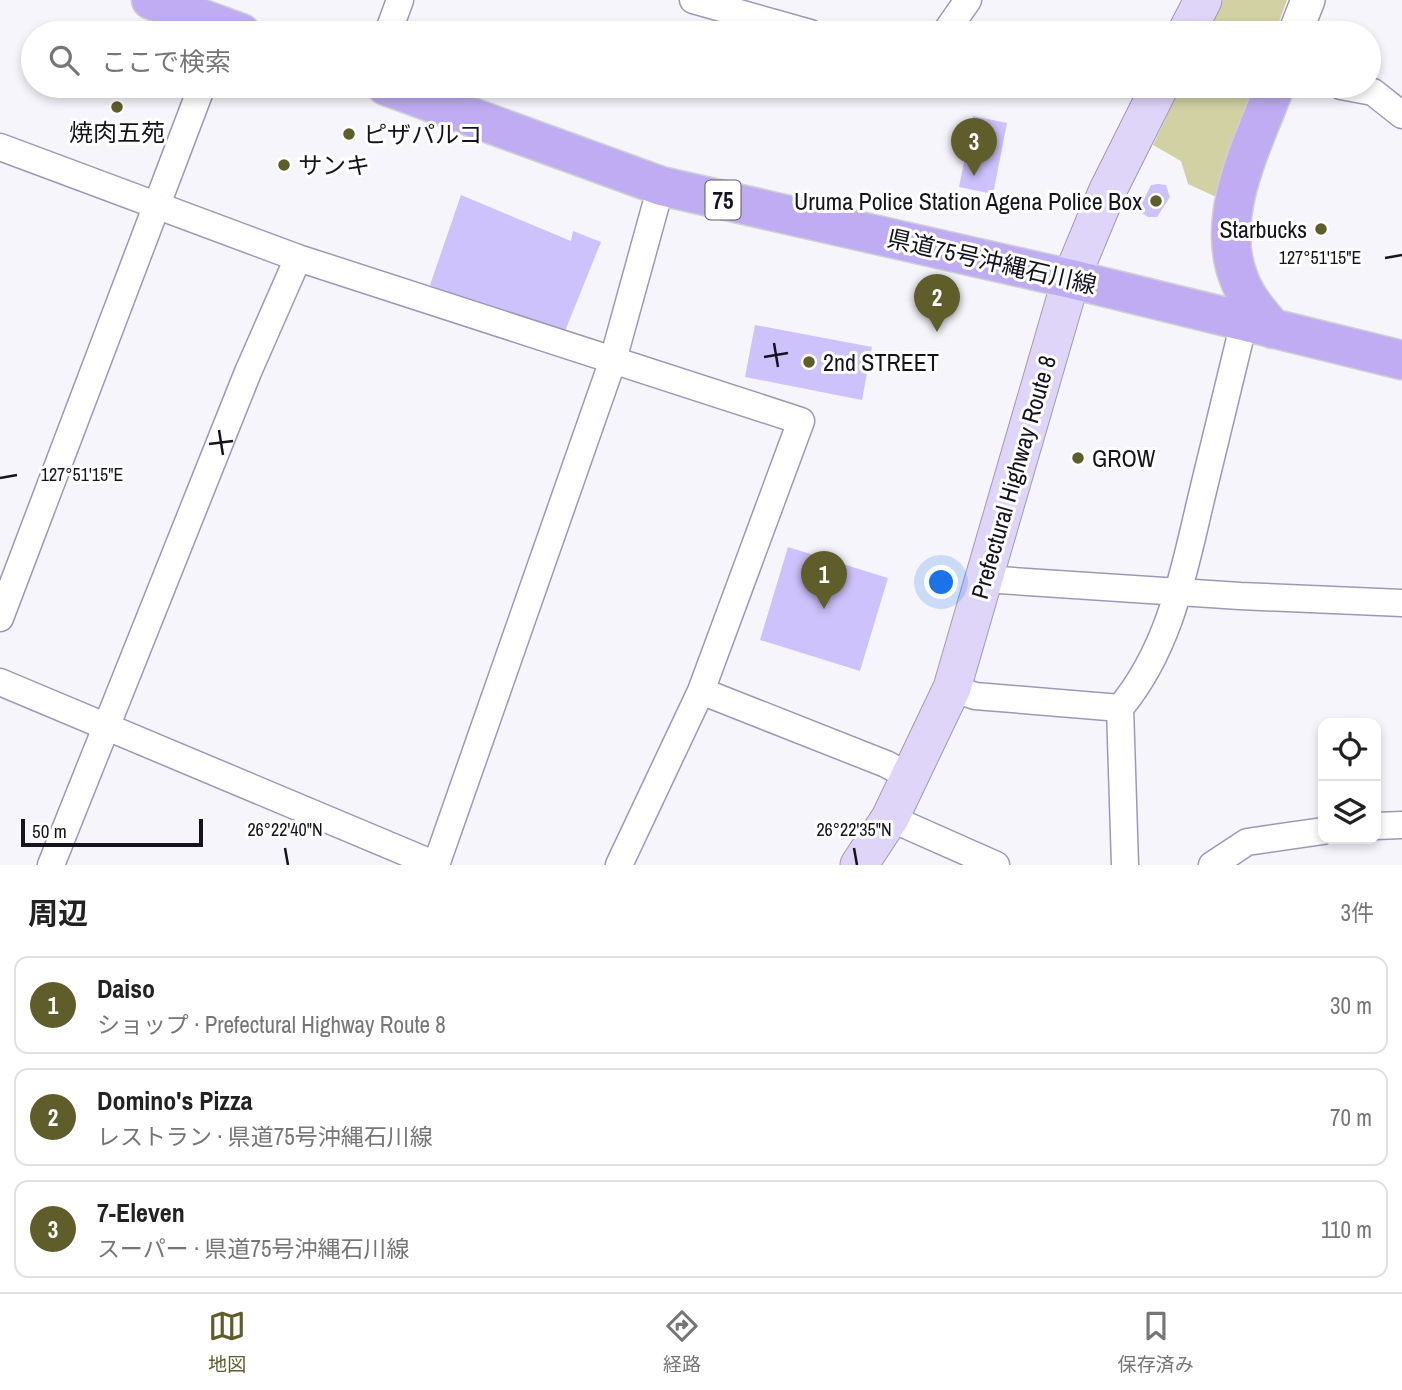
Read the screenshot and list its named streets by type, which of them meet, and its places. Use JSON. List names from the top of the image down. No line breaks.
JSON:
{"streets":{"main road":["75","県道75号沖縄石川線","Prefectural Highway Route 8"]},"crossings":[["県道75号沖縄石川線","Prefectural Highway Route 8"]],"places":["焼肉五苑","ピザパルコ","サンキ","Uruma Police Station Agena Police Box","Starbucks","2nd STREET","GROW"],"scale_bar":"50 m","page":{"search":"ここで検索","pins":["3","2","1"],"scale":"50 m","heading":["周辺","3件"],"list":[{"mark":"1","name":"Daiso","note":"ショップ · Prefectural Highway Route 8","value":"30 m"},{"mark":"2","name":"Domino's Pizza","note":"レストラン · 県道75号沖縄石川線","value":"70 m"},{"mark":"3","name":"7-Eleven","note":"スーパー · 県道75号沖縄石川線","value":"110 m"}],"nav":["地図","経路","保存済み"]},"coordinates":["127°51'15\"E","26°22'40\"N","26°22'35\"N"]}
